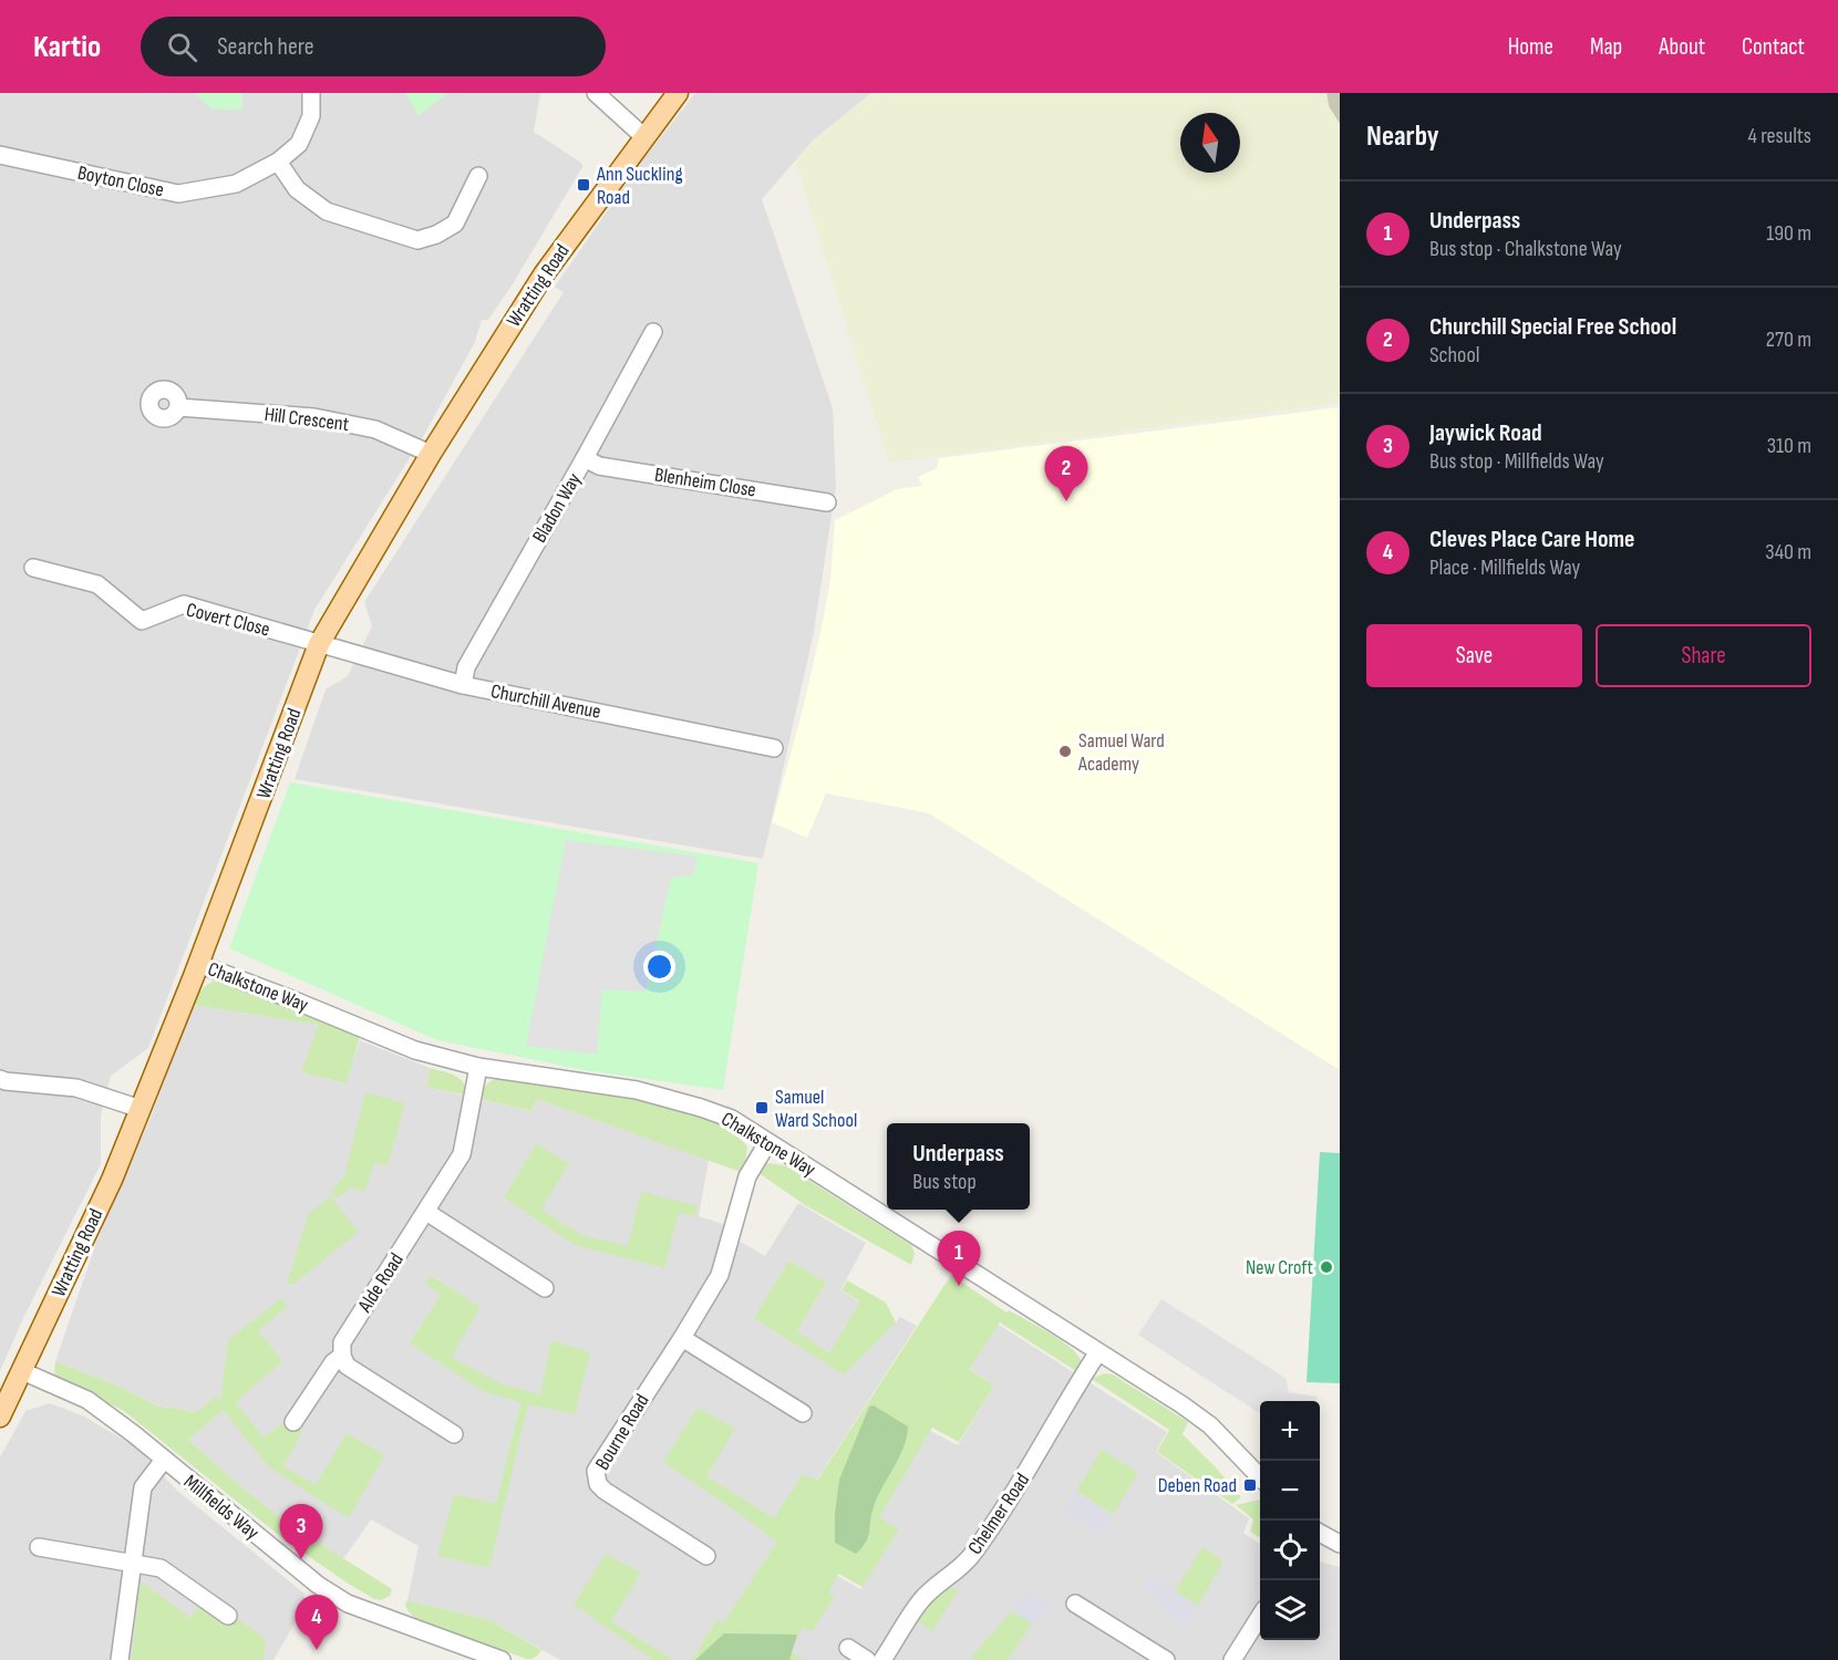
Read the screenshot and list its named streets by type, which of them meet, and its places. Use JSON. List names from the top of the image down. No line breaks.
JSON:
{"streets":{"main road":["Wratting Road"],"street":["Boyton Close","Hill Crescent","Blenheim Close","Bladon Way","Covert Close","Churchill Avenue","Chalkstone Way","Alde Road","Bourne Road","Millfields Way","Chelmer Road"]},"crossings":[["Wratting Road","Hill Crescent"],["Wratting Road","Covert Close"],["Wratting Road","Churchill Avenue"],["Wratting Road","Chalkstone Way"],["Wratting Road","Millfields Way"],["Blenheim Close","Bladon Way"],["Bladon Way","Churchill Avenue"],["Covert Close","Churchill Avenue"],["Chalkstone Way","Alde Road"],["Chalkstone Way","Bourne Road"],["Chalkstone Way","Chelmer Road"]],"places":{"transit":["Ann Suckling Road","Samuel Ward School","Deben Road"],"other":["Samuel Ward Academy","New Croft"]},"north":"top","page":{"header":"Kartio","search":"Search here","nav":["Home","Map","About","Contact"],"heading":["Nearby","4 results"],"list":[{"mark":"1","name":"Underpass","note":"Bus stop · Chalkstone Way","value":"190 m"},{"mark":"2","name":"Churchill Special Free School","note":"School","value":"270 m"},{"mark":"3","name":"Jaywick Road","note":"Bus stop · Millfields Way","value":"310 m"},{"mark":"4","name":"Cleves Place Care Home","note":"Place · Millfields Way","value":"340 m"}],"pins":["2","1","3","4"],"buttons":["Save","Share"],"popup":["Underpass","Bus stop"],"map_buttons":["+","−"]}}
